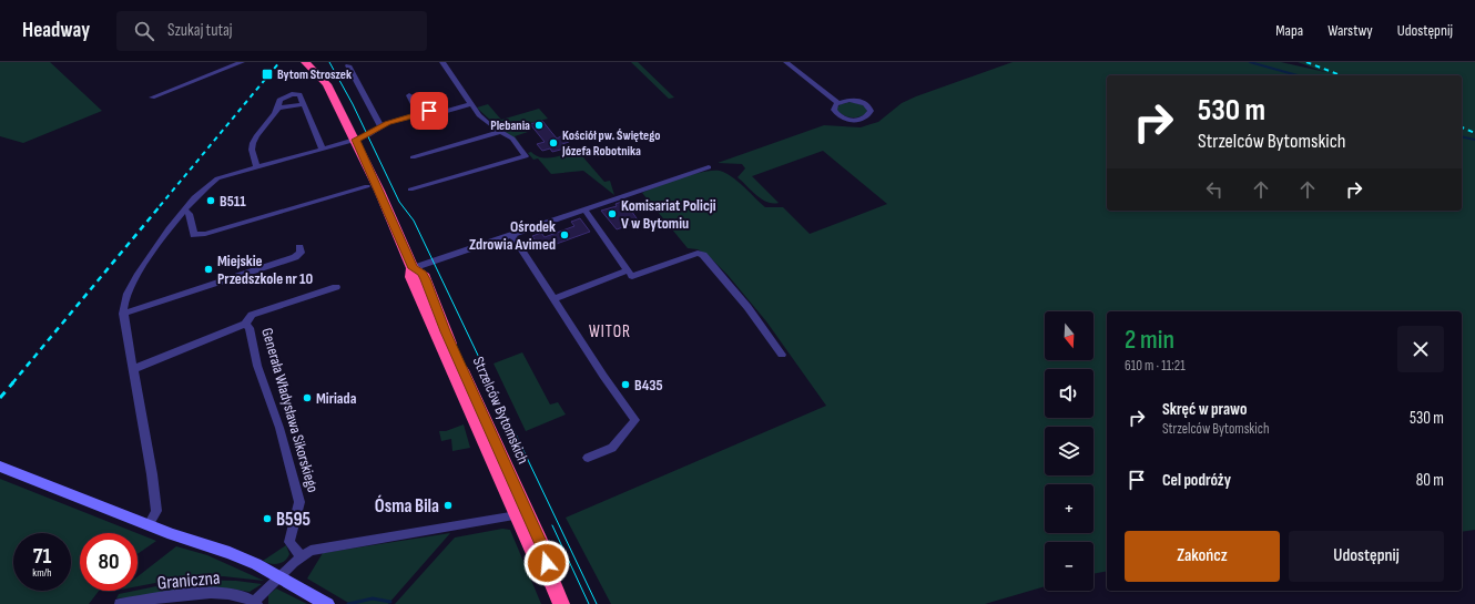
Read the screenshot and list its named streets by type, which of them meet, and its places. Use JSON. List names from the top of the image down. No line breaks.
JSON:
{"streets":{"highway":["Strzelców Bytomskich"],"street":["Generała Władysława Sikorskiego","Graniczna"]},"districts":["WITOR"],"places":{"transit":["Bytom Stroszek"],"other":["Plebania","Kościół pw. Świętego Józefa Robotnika","B511","Komisariat Policji V w Bytomiu","Ośrodek Zdrowia Avimed","Miejskie Przedszkole nr 10","B435","Miriada","Ósma Bila","B595"]},"north":"bottom","page":{"header":"Headway","search":"Szukaj tutaj","nav":["Mapa","Warstwy","Udostępnij"],"turn":["530 m","Strzelców Bytomskich"],"map_buttons":["+","−"],"heading":["2 min","610 m · 11:21"],"list":[{"name":"Skręć w prawo","note":"Strzelców Bytomskich","value":"530 m"},{"name":"Cel podróży","value":"80 m"}],"buttons":["Zakończ","Udostępnij"],"speed":"71 km/h","limit":"80"}}
